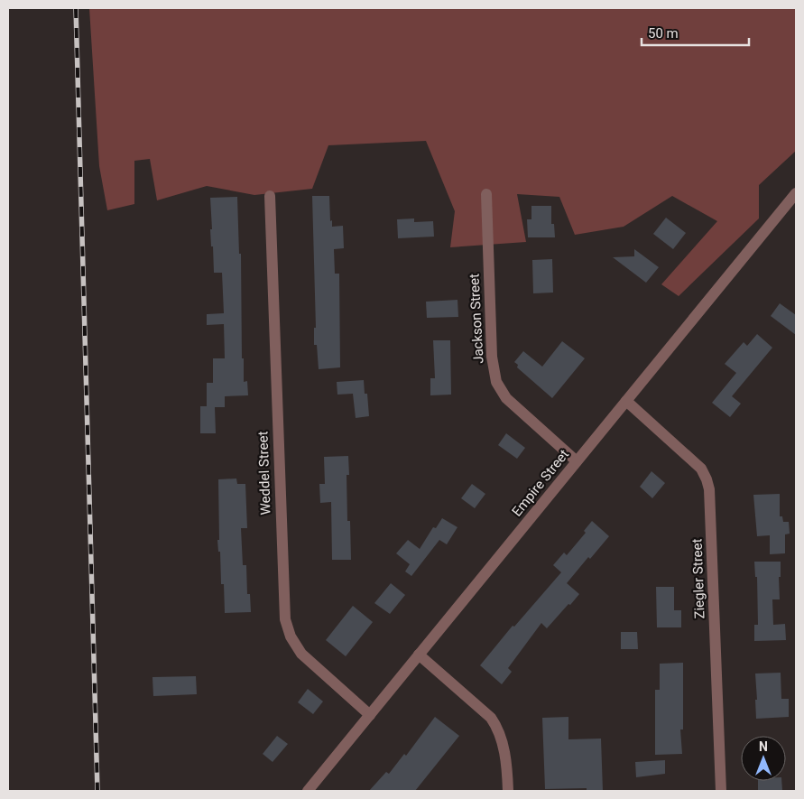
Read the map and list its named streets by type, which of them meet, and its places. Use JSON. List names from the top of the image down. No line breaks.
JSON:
{"streets":{"street":["Jackson Street","Weddel Street","Empire Street","Ziegler Street"]},"crossings":[["Jackson Street","Empire Street"],["Weddel Street","Empire Street"],["Empire Street","Ziegler Street"]],"scale_bar":"50 m","north":"top"}
